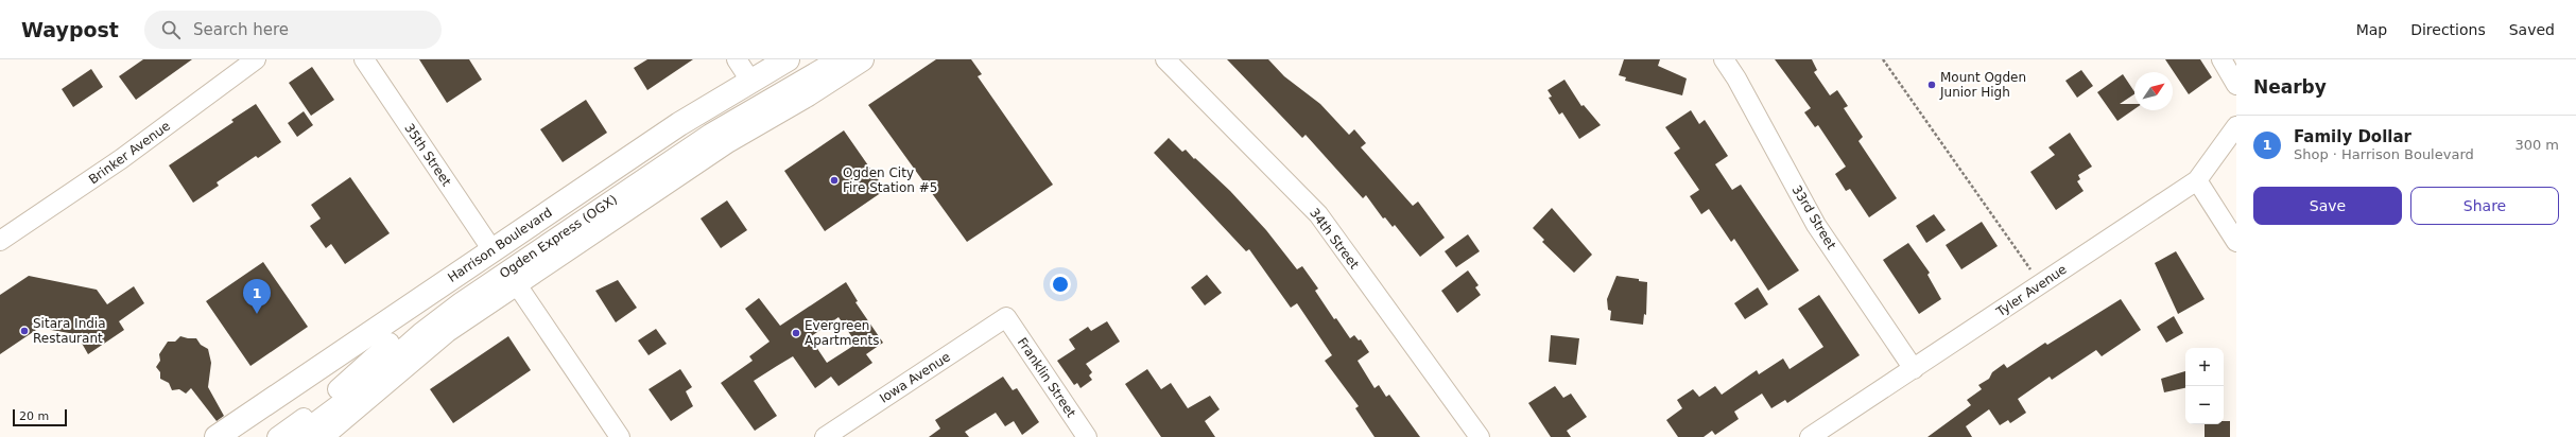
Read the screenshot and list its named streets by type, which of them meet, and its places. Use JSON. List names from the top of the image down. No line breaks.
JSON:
{"streets":{"main road":["Harrison Boulevard"],"street":["Brinker Avenue","35th Street","33rd Street","Ogden Express (OGX)","34th Street","Tyler Avenue","Iowa Avenue","Franklin Street"]},"crossings":[["35th Street","Harrison Boulevard"],["33rd Street","Tyler Avenue"],["Iowa Avenue","Franklin Street"]],"places":["Mount Ogden Junior High","Ogden City Fire Station #5","Sitara India Restaurant","Evergreen Apartments"],"scale_bar":"20 m","north":"top right","page":{"header":"Waypost","search":"Search here","nav":["Map","Directions","Saved"],"heading":"Nearby","list":[{"mark":"1","name":"Family Dollar","note":"Shop · Harrison Boulevard","value":"300 m"}],"buttons":["Save","Share"],"pins":"1","map_buttons":["+","−"],"scale":"20 m"}}
